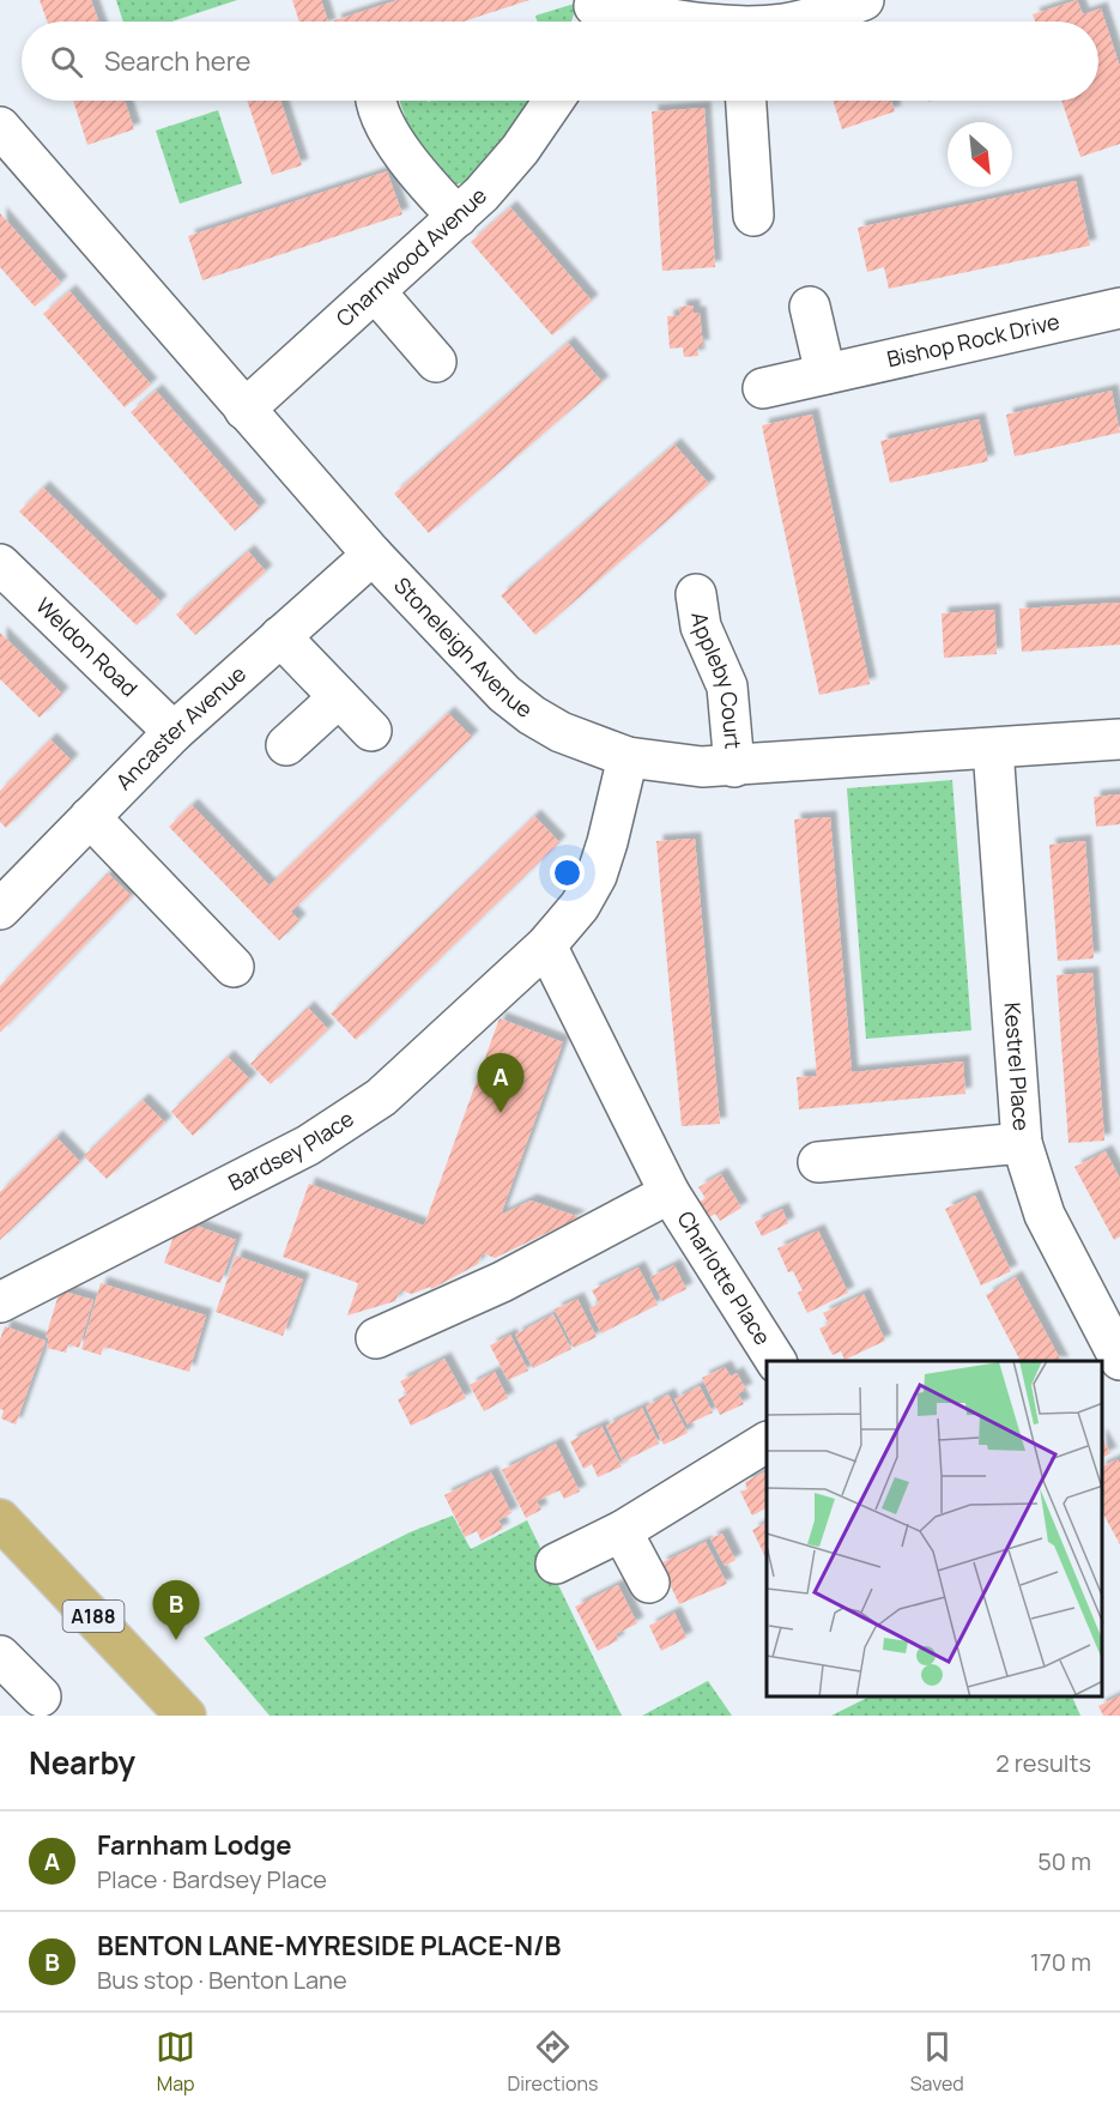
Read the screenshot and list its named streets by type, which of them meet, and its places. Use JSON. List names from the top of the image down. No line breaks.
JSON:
{"streets":{"main road":["A188"],"street":["Charnwood Avenue","Bishop Rock Drive","Stoneleigh Avenue","Weldon Road","Appleby Court","Ancaster Avenue","Kestrel Place","Bardsey Place","Charlotte Place"]},"crossings":[["Charnwood Avenue","Stoneleigh Avenue"],["Stoneleigh Avenue","Appleby Court"],["Stoneleigh Avenue","Ancaster Avenue"],["Stoneleigh Avenue","Kestrel Place"],["Stoneleigh Avenue","Bardsey Place"],["Weldon Road","Ancaster Avenue"]],"north":"bottom right","page":{"search":"Search here","pins":["A","B"],"heading":["Nearby","2 results"],"list":[{"mark":"A","name":"Farnham Lodge","note":"Place · Bardsey Place","value":"50 m"},{"mark":"B","name":"BENTON LANE-MYRESIDE PLACE-N/B","note":"Bus stop · Benton Lane","value":"170 m"}],"nav":["Map","Directions","Saved"]}}
